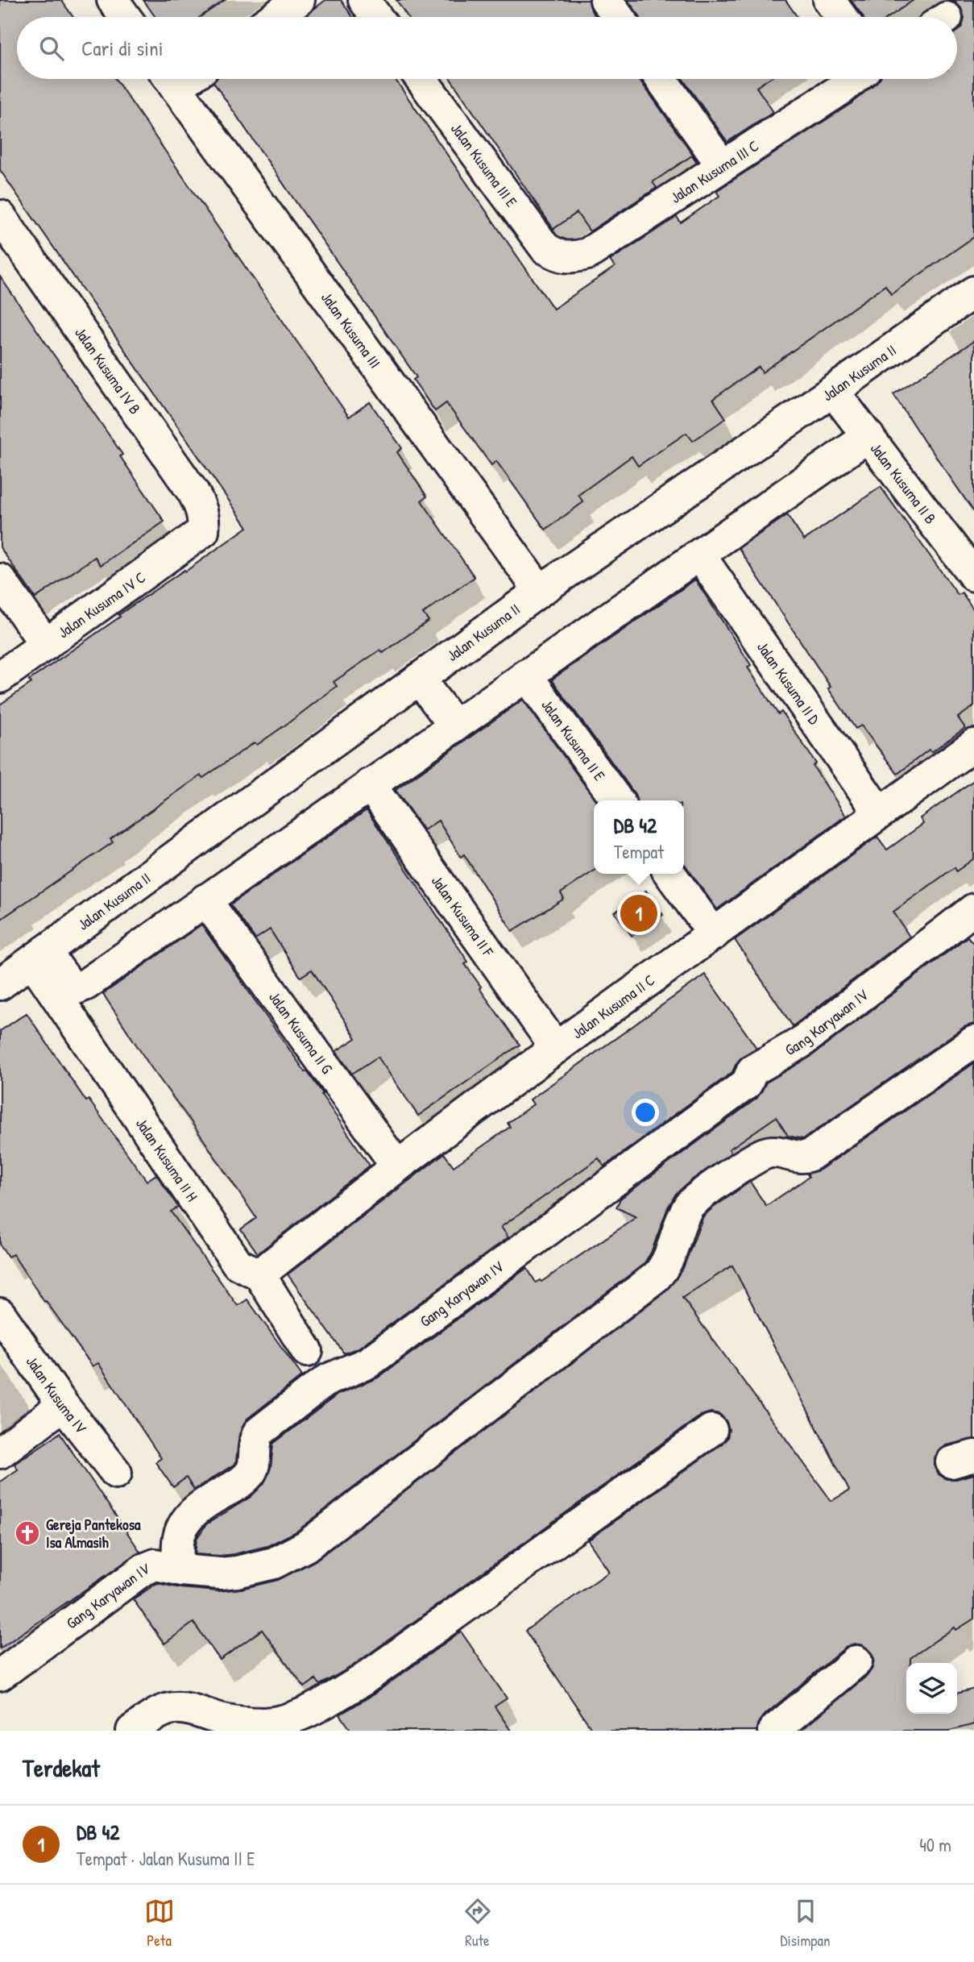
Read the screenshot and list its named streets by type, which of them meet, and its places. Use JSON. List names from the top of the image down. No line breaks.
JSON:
{"streets":{"street":["Jalan Kusuma III E","Jalan Kusuma III C","Jalan Kusuma III","Jalan Kusuma IV B","Jalan Kusuma II","Jalan Kusuma II B","Jalan Kusuma IV C","Jalan Kusuma II D","Jalan Kusuma II E","Jalan Kusuma II F","Jalan Kusuma II C","Gang Karyawan IV","Jalan Kusuma II G","Jalan Kusuma II H","Jalan Kusuma IV"]},"crossings":[["Jalan Kusuma III E","Jalan Kusuma III C"],["Jalan Kusuma III","Jalan Kusuma II"],["Jalan Kusuma IV B","Jalan Kusuma IV C"],["Jalan Kusuma II","Jalan Kusuma II B"],["Jalan Kusuma II","Jalan Kusuma II H"],["Jalan Kusuma II D","Jalan Kusuma II C"],["Jalan Kusuma II F","Jalan Kusuma II C"],["Jalan Kusuma II C","Jalan Kusuma II G"],["Jalan Kusuma II C","Jalan Kusuma II H"]],"places":{"church":["Gereja Pantekosa Isa Almasih"]},"page":{"search":"Cari di sini","popup":["DB 42","Tempat"],"pins":"1","heading":"Terdekat","list":[{"mark":"1","name":"DB 42","note":"Tempat · Jalan Kusuma II E","value":"40 m"}],"nav":["Peta","Rute","Disimpan"]}}
